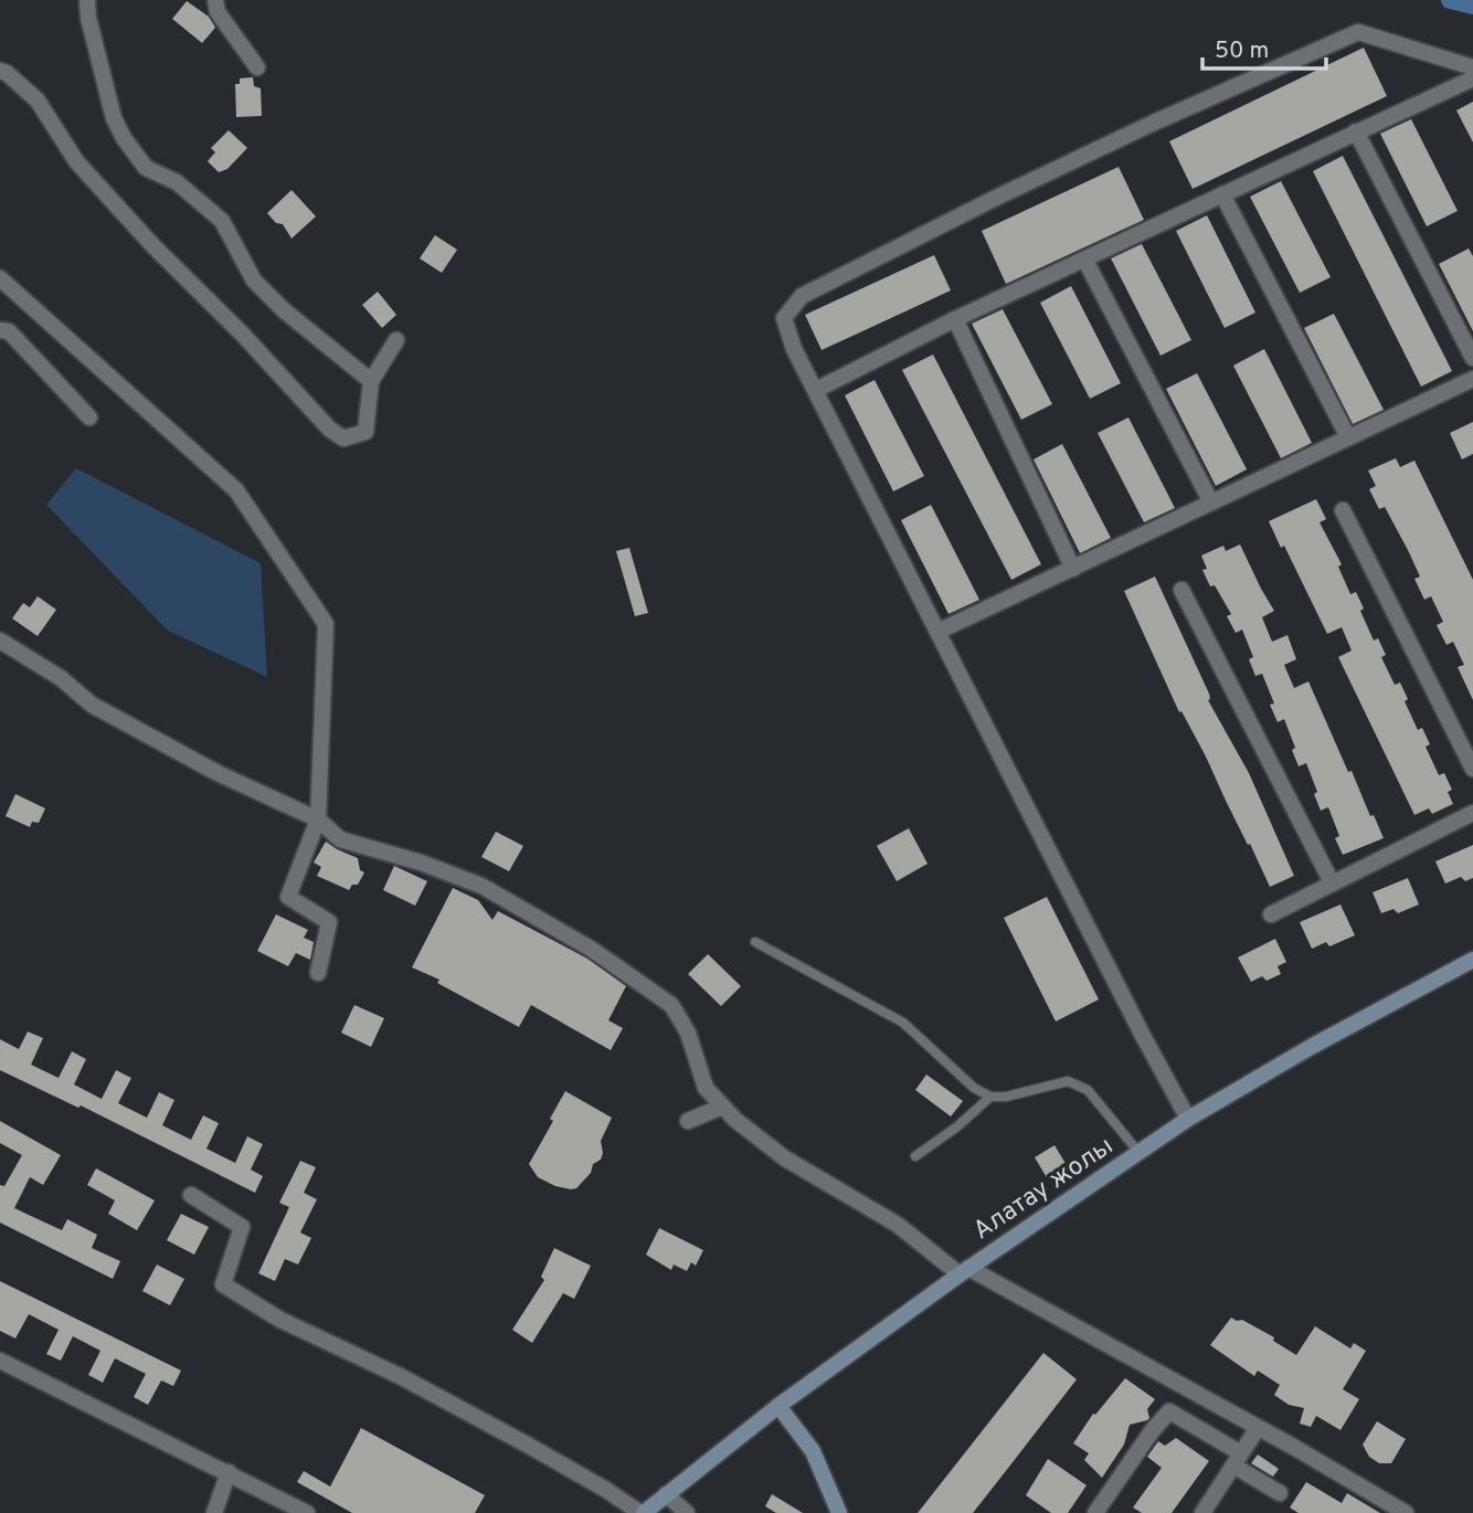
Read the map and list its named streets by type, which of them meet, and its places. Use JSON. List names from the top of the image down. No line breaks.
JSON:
{"streets":{"main road":["Алатау жолы"]},"scale_bar":"50 m"}
